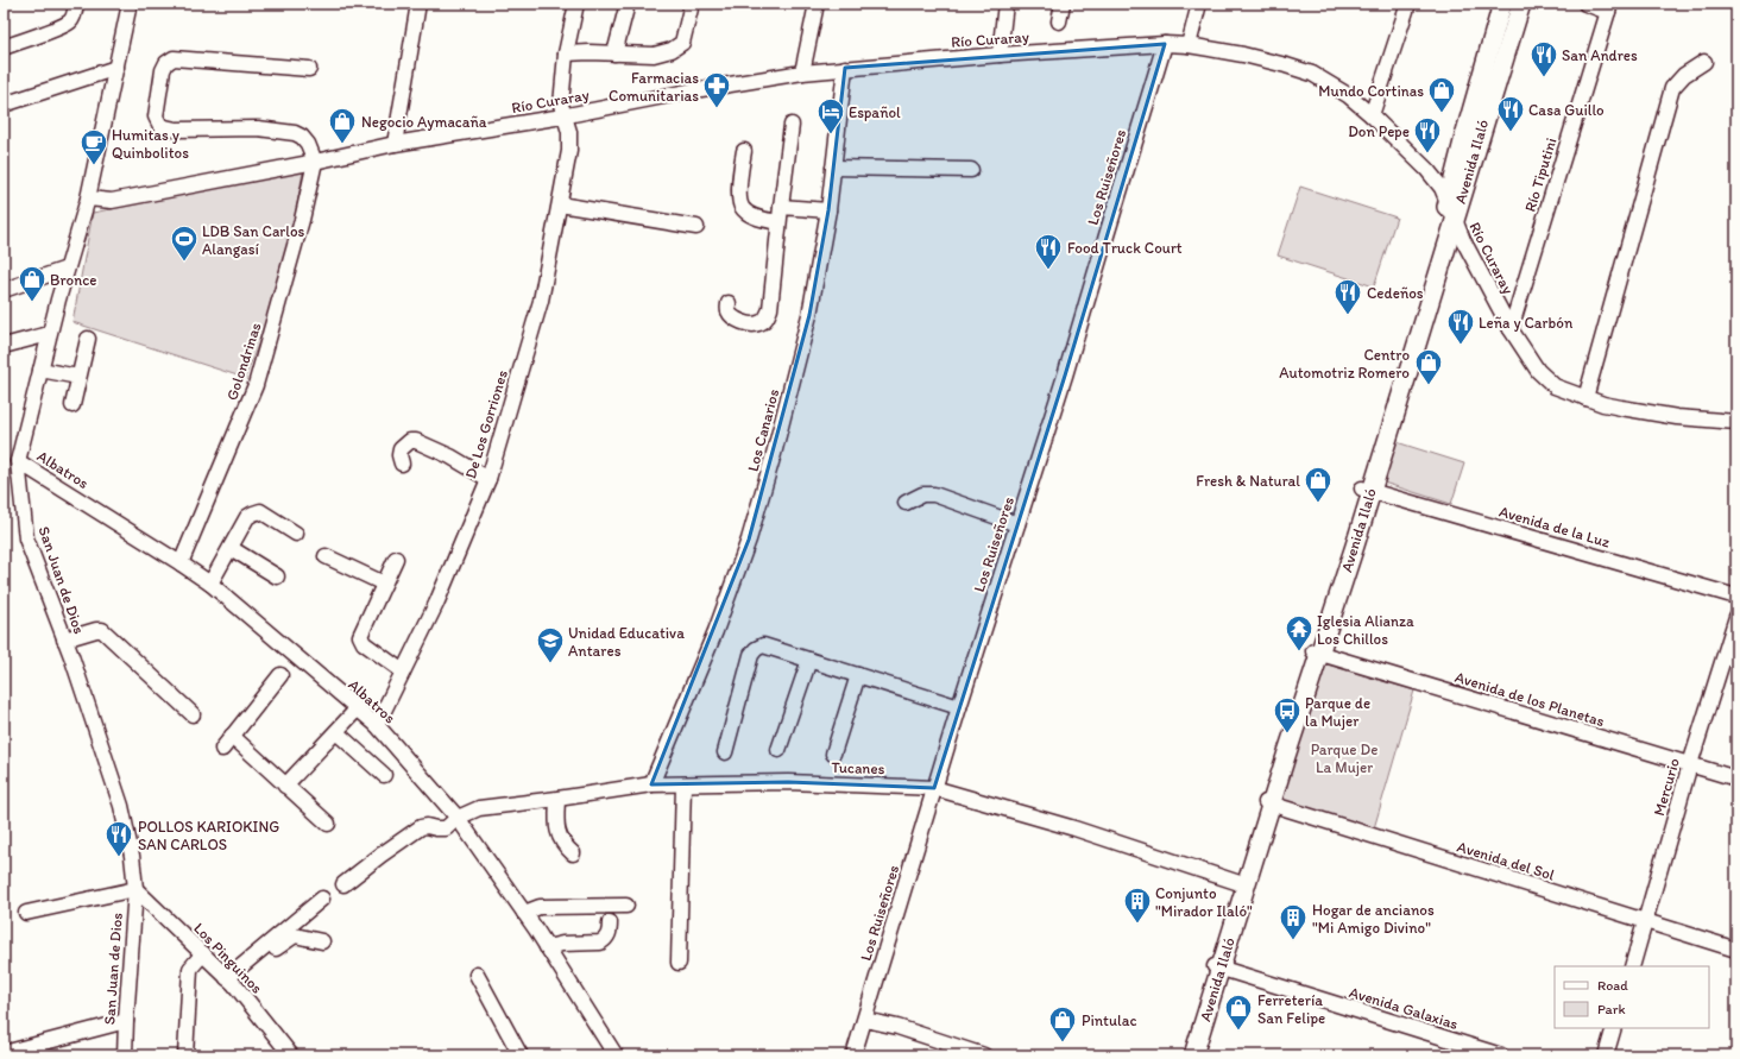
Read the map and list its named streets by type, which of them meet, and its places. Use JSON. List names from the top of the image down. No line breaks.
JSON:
{"streets":{"main road":["Avenida Ilaló"],"street":["Río Curaray","Río Tiputini","Los Ruiseñores","Golondrinas","De Los Gorriones","Los Canarios","Albatros","Avenida de la Luz","San Juan de Dios","Avenida de los Planetas","Tucanes","Mercurio","Avenida del Sol","Los Pinguinos","Avenida Galaxias"]},"crossings":[["Río Curaray","Avenida Ilaló"],["Río Curaray","Río Tiputini"],["Río Curaray","Los Ruiseñores"],["Río Curaray","Golondrinas"],["Río Curaray","De Los Gorriones"],["Río Curaray","Los Canarios"],["Río Curaray","San Juan de Dios"],["Avenida Ilaló","Avenida de la Luz"],["Avenida Ilaló","Avenida de los Planetas"],["Avenida Ilaló","Tucanes"],["Avenida Ilaló","Avenida del Sol"],["Avenida Ilaló","Avenida Galaxias"],["Los Ruiseñores","Tucanes"],["Golondrinas","Albatros"],["De Los Gorriones","Albatros"],["Los Canarios","Tucanes"],["Albatros","San Juan de Dios"],["Albatros","Tucanes"],["San Juan de Dios","Los Pinguinos"],["Avenida de los Planetas","Mercurio"],["Mercurio","Avenida del Sol"]],"parks":["Parque De La Mujer"],"places":{"restaurant":["San Andres","Casa Guillo","Don Pepe","Food Truck Court","Cedeños","Leña y Carbón","POLLOS KARIOKING SAN CARLOS"],"pharmacy":["Farmacias Comunitarias"],"shop":["Mundo Cortinas","Negocio Aymacaña","Bronce","Centro Automotriz Romero","Fresh & Natural","Ferretería San Felipe","Pintulac"],"hotel":["Español"],"cafe":["Humitas y Quinbolitos"],"sports":["LDB San Carlos Alangasí"],"temple":["Iglesia Alianza Los Chillos"],"school or university":["Unidad Educativa Antares"],"bus stop":["Parque de la Mujer"],"building":["Conjunto \"Mirador Ilaló\"","Hogar de ancianos \"Mi Amigo Divino\""]},"legend":["Road","Park"]}
